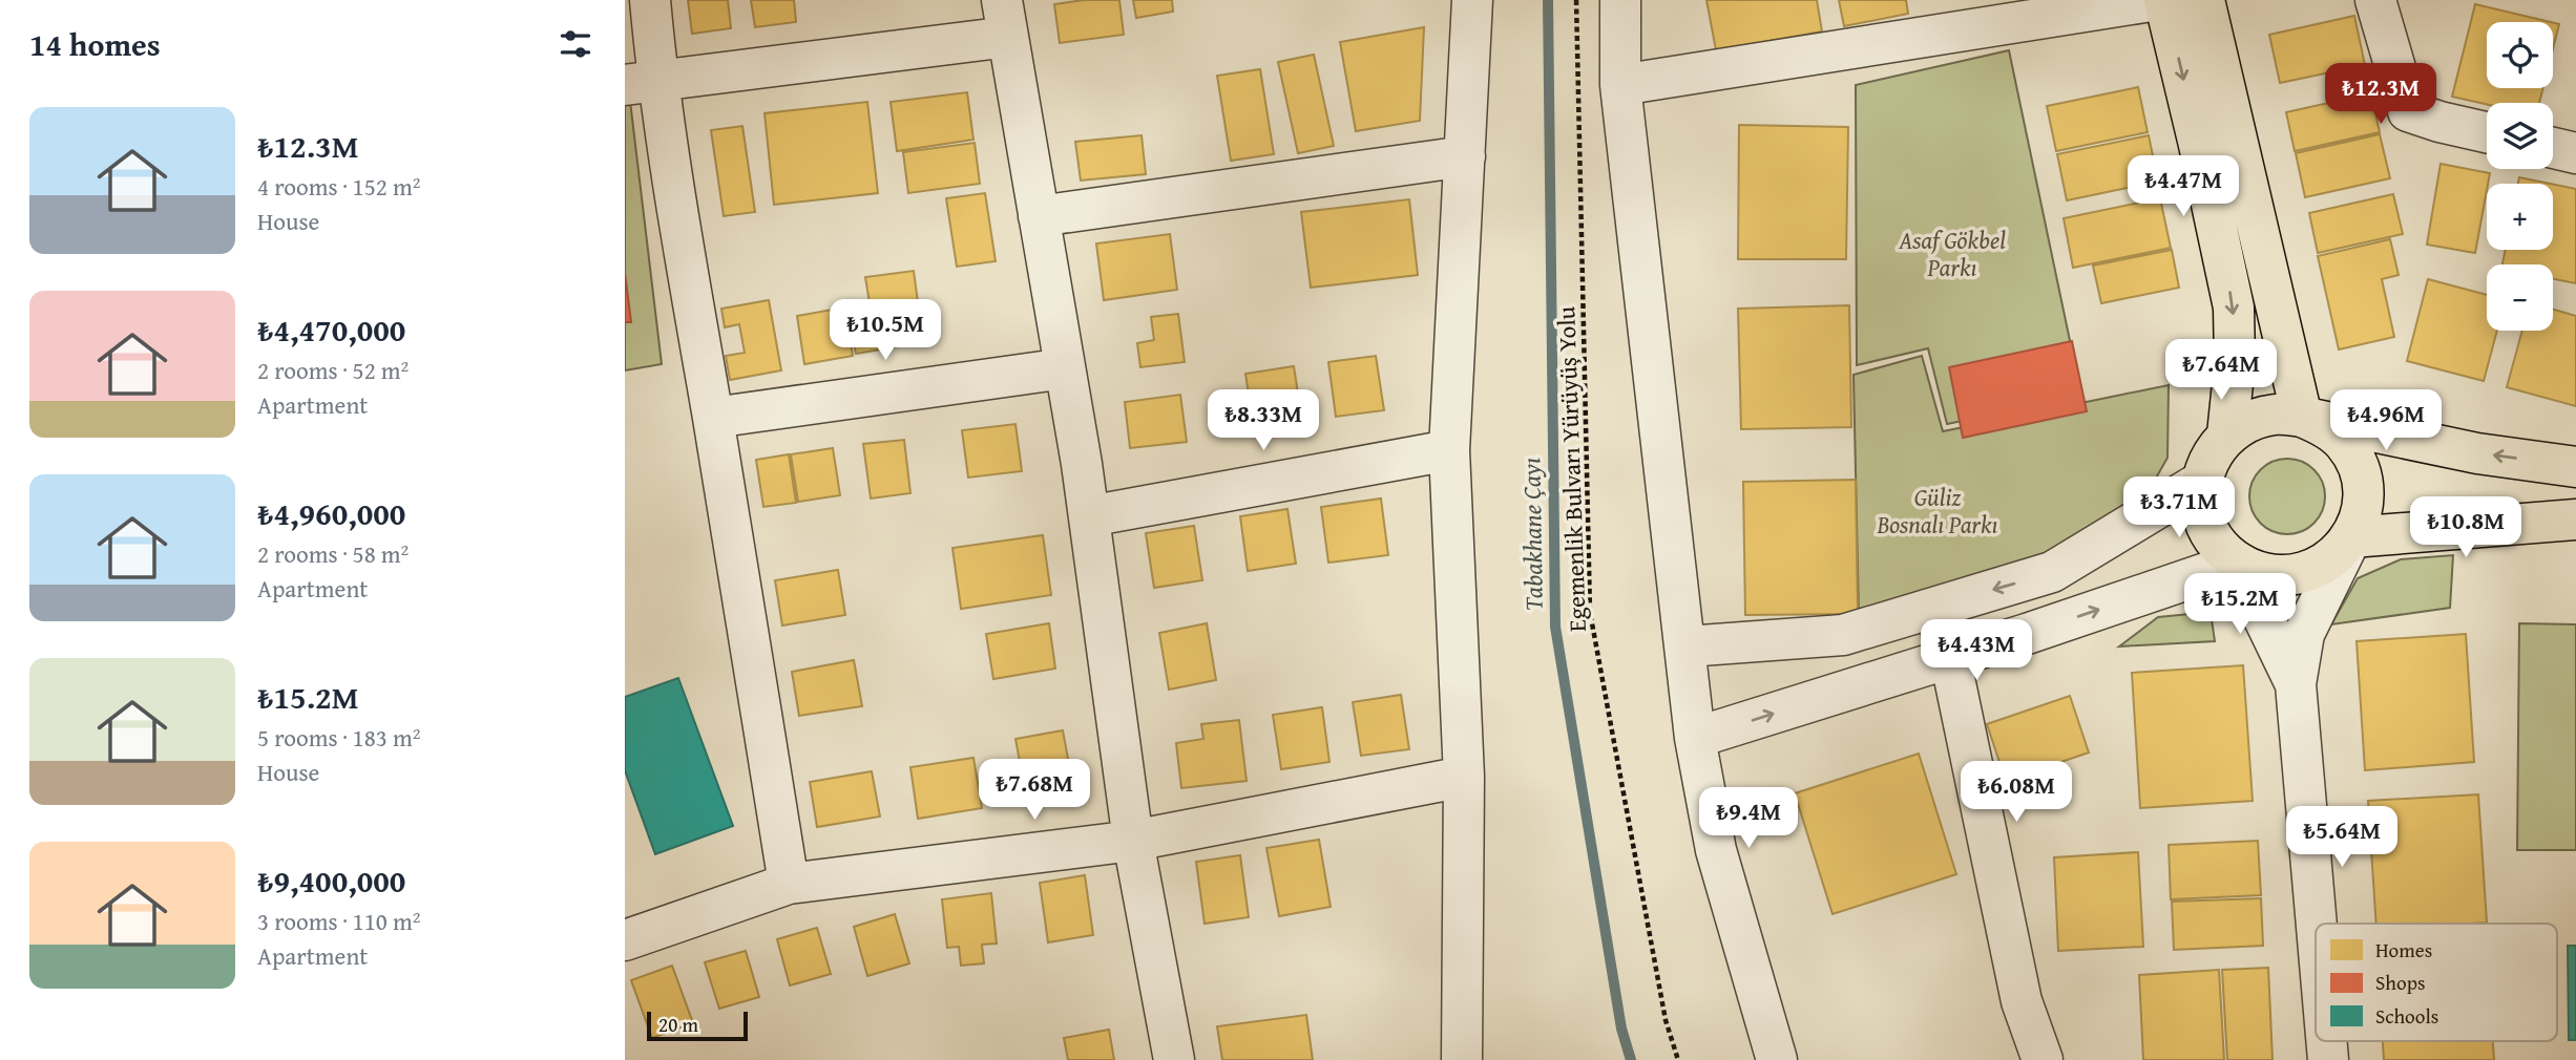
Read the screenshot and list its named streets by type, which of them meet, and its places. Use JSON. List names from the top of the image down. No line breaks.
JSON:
{"streets":{"path":["Egemenlik Bulvarı Yürüyüş Yolu"]},"water":["Tabakhane Çayı"],"parks":["Asaf Gökbel Parkı","Güliz Bosnalı Parkı"],"legend":["Homes","Shops","Schools"],"scale_bar":"20 m","page":{"heading":"14 homes","map_buttons":["+","−"],"price":["₺12.3M","₺4.47M","₺10.5M","₺7.64M","₺8.33M","₺4.96M","₺3.71M","₺10.8M","₺15.2M","₺4.43M","₺7.68M","₺6.08M","₺9.4M","₺5.64M"],"list":[{"name":"₺12.3M","note":"4 rooms · 152 m² · House"},{"name":"₺4,470,000","note":"2 rooms · 52 m² · Apartment"},{"name":"₺4,960,000","note":"2 rooms · 58 m² · Apartment"},{"name":"₺15.2M","note":"5 rooms · 183 m² · House"},{"name":"₺9,400,000","note":"3 rooms · 110 m² · Apartment"}],"scale":"20 m"}}
